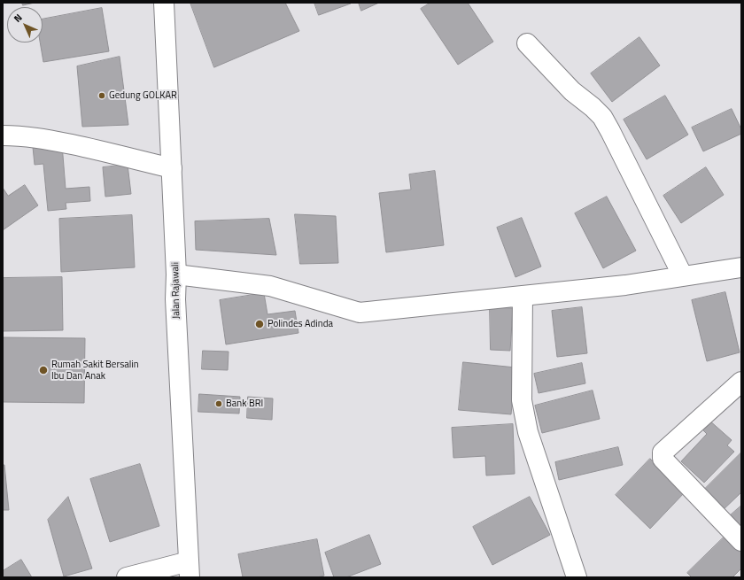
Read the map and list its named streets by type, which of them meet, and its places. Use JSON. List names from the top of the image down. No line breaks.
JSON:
{"streets":{"street":["Jalan Rajawali"]},"places":["Gedung GOLKAR","Polindes Adinda","Rumah Sakit Bersalin Ibu Dan Anak","Bank BRI"],"north":"top left"}
